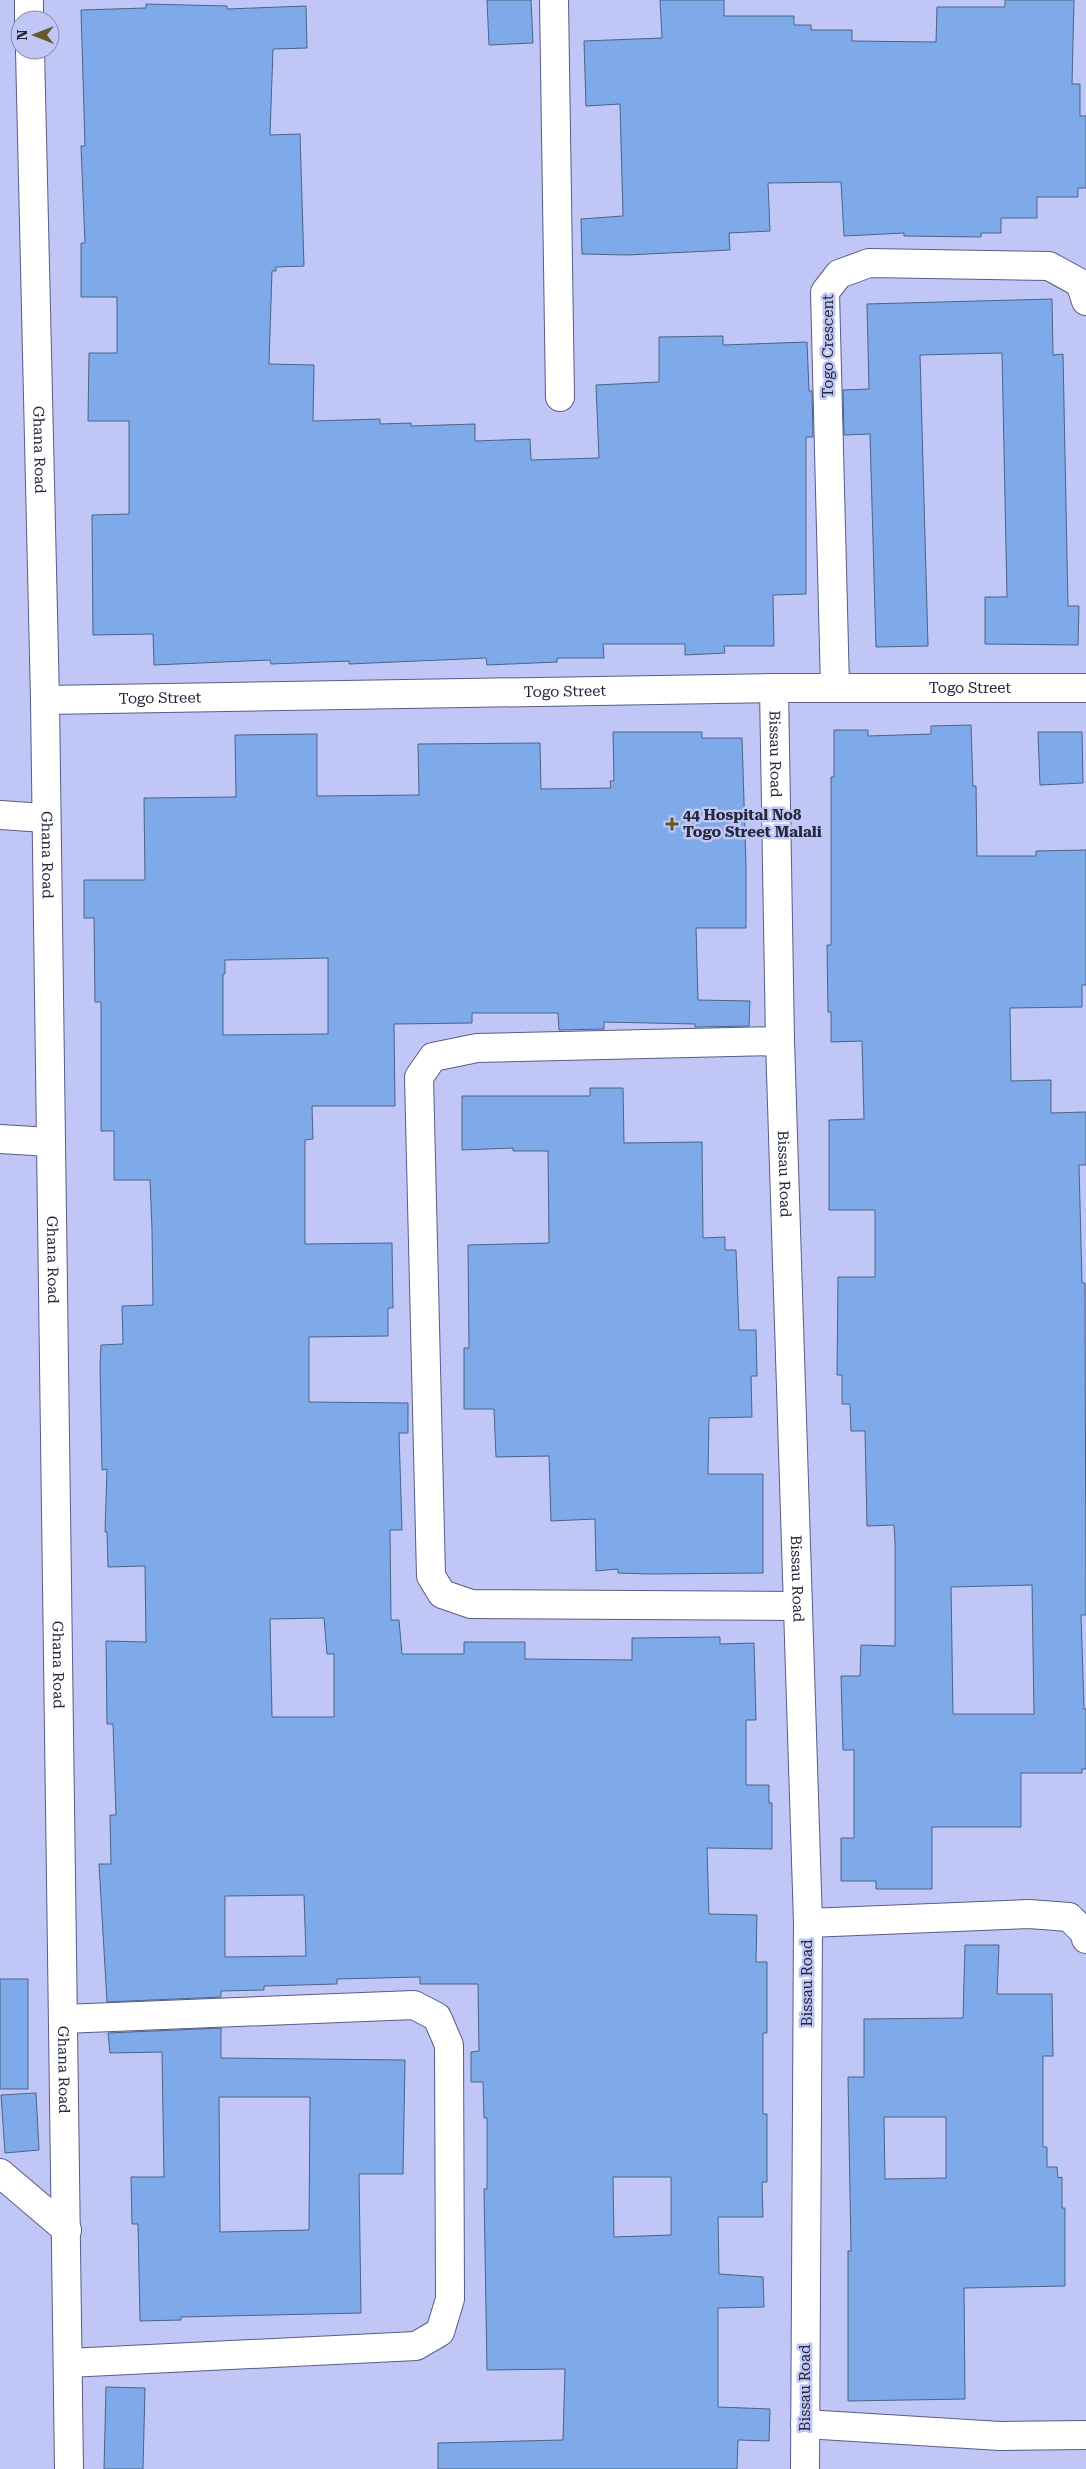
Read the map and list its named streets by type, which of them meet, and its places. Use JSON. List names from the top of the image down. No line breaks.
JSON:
{"streets":{"street":["Togo Crescent","Ghana Road","Togo Street","Bissau Road"]},"crossings":[["Togo Crescent","Togo Street"],["Ghana Road","Togo Street"],["Togo Street","Bissau Road"]],"places":{"health":["44 Hospital No8 Togo Street Malali"]},"north":"left"}
